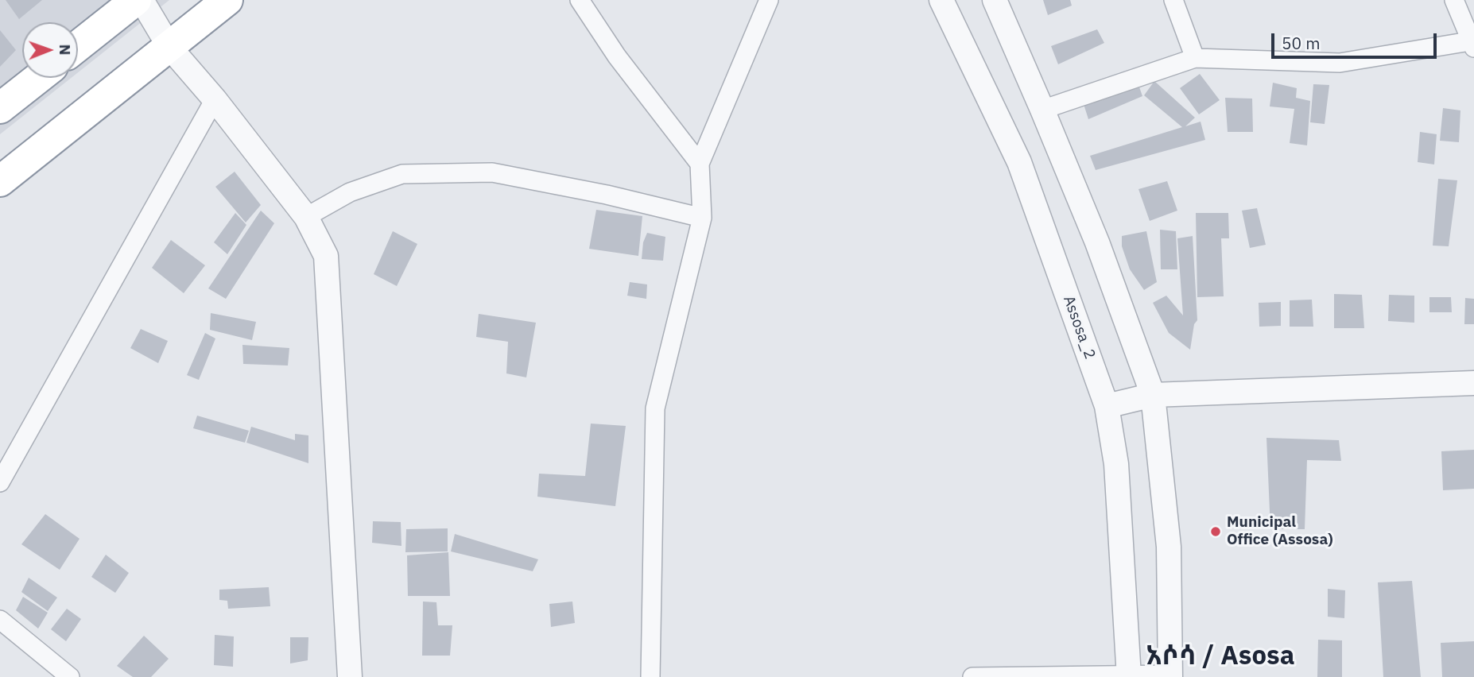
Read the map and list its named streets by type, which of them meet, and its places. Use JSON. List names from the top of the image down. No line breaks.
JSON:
{"streets":{"street":["Assosa_2"]},"districts":["አሶሳ / Asosa"],"places":["Municipal Office (Assosa)"],"scale_bar":"50 m","north":"right"}
